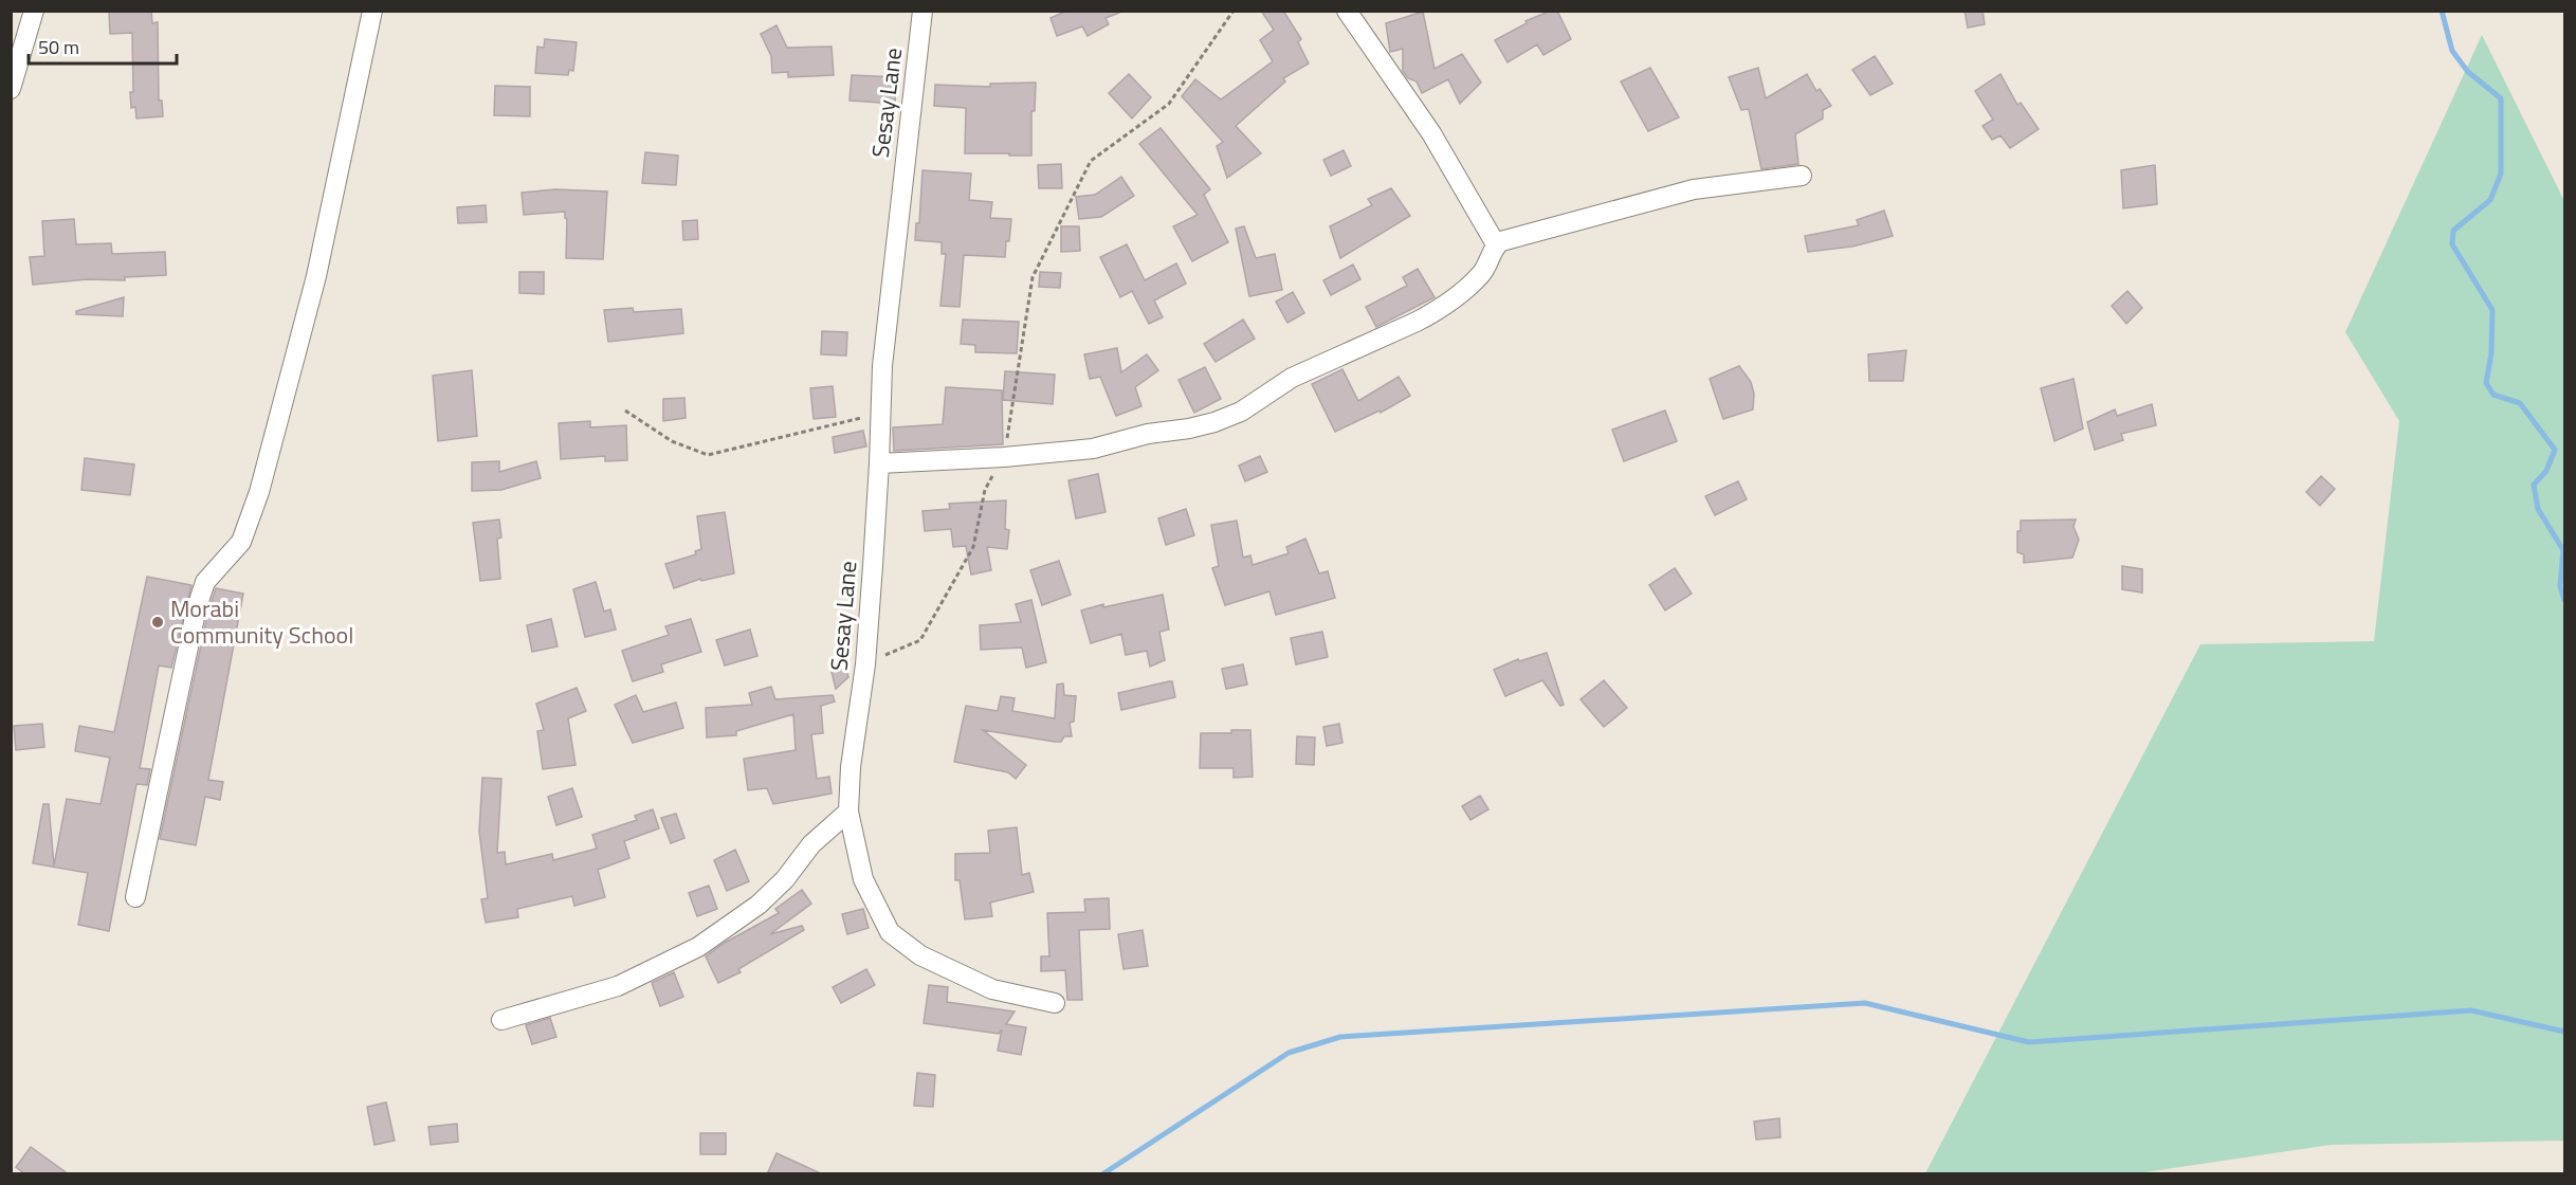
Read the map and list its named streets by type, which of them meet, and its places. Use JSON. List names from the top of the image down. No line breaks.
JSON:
{"streets":{"street":["Sesay Lane"]},"places":["Morabi Community School"],"scale_bar":"50 m"}
